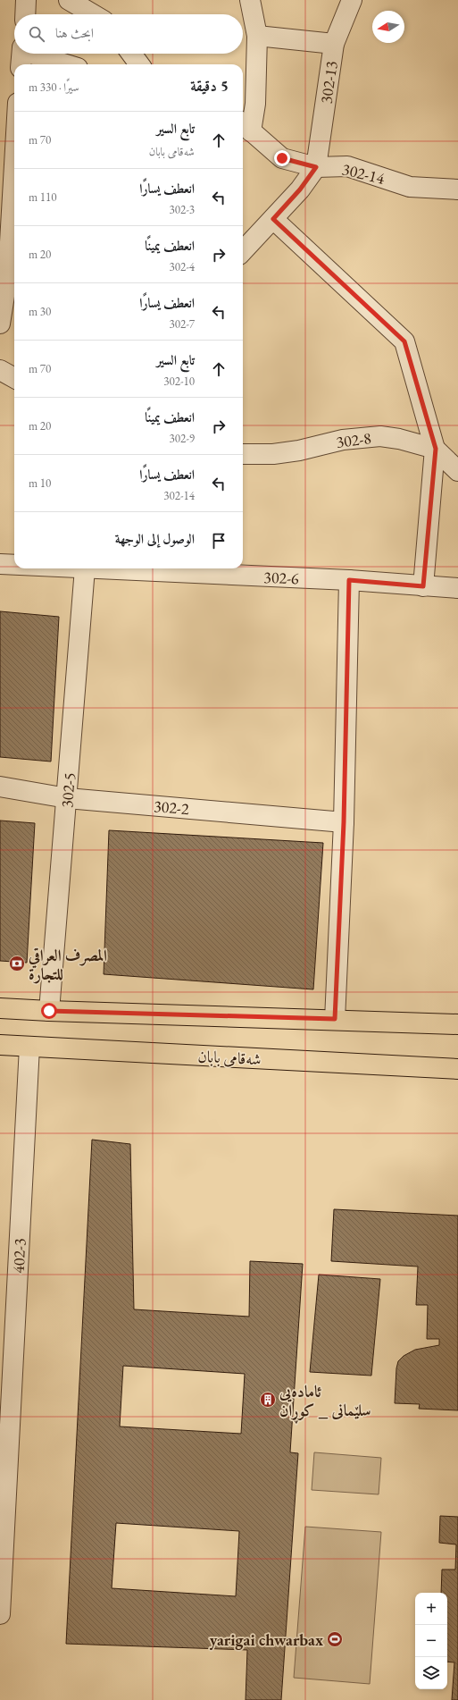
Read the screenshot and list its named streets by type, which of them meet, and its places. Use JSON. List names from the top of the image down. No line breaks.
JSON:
{"streets":{"main road":["شەقامی بابان"],"street":["302-13","302-14","302-8","302-6","302-5","302-2","402-3"]},"crossings":[["302-13","302-14"],["302-6","302-5"],["302-5","302-2"],["شەقامی بابان","402-3"]],"places":{"bank":["المصرف العراقي للتجارة"],"building":["ئامادەیی سلێمانی _ کوڕان"],"sports":["yarigai chwarbax"]},"north":"left","page":{"search":"ابحث هنا","heading":["5 دقيقة","سيرًا · 330 m"],"list":[["تابع السير","شەقامی بابان","70 m"],["انعطف يسارًا","302-3","110 m"],["انعطف يمينًا","302-4","20 m"],["انعطف يسارًا","302-7","30 m"],["تابع السير","302-10","70 m"],["انعطف يمينًا","302-9","20 m"],["انعطف يسارًا","302-14","10 m"],"الوصول إلى الوجهة"],"map_buttons":["+","−"]}}
